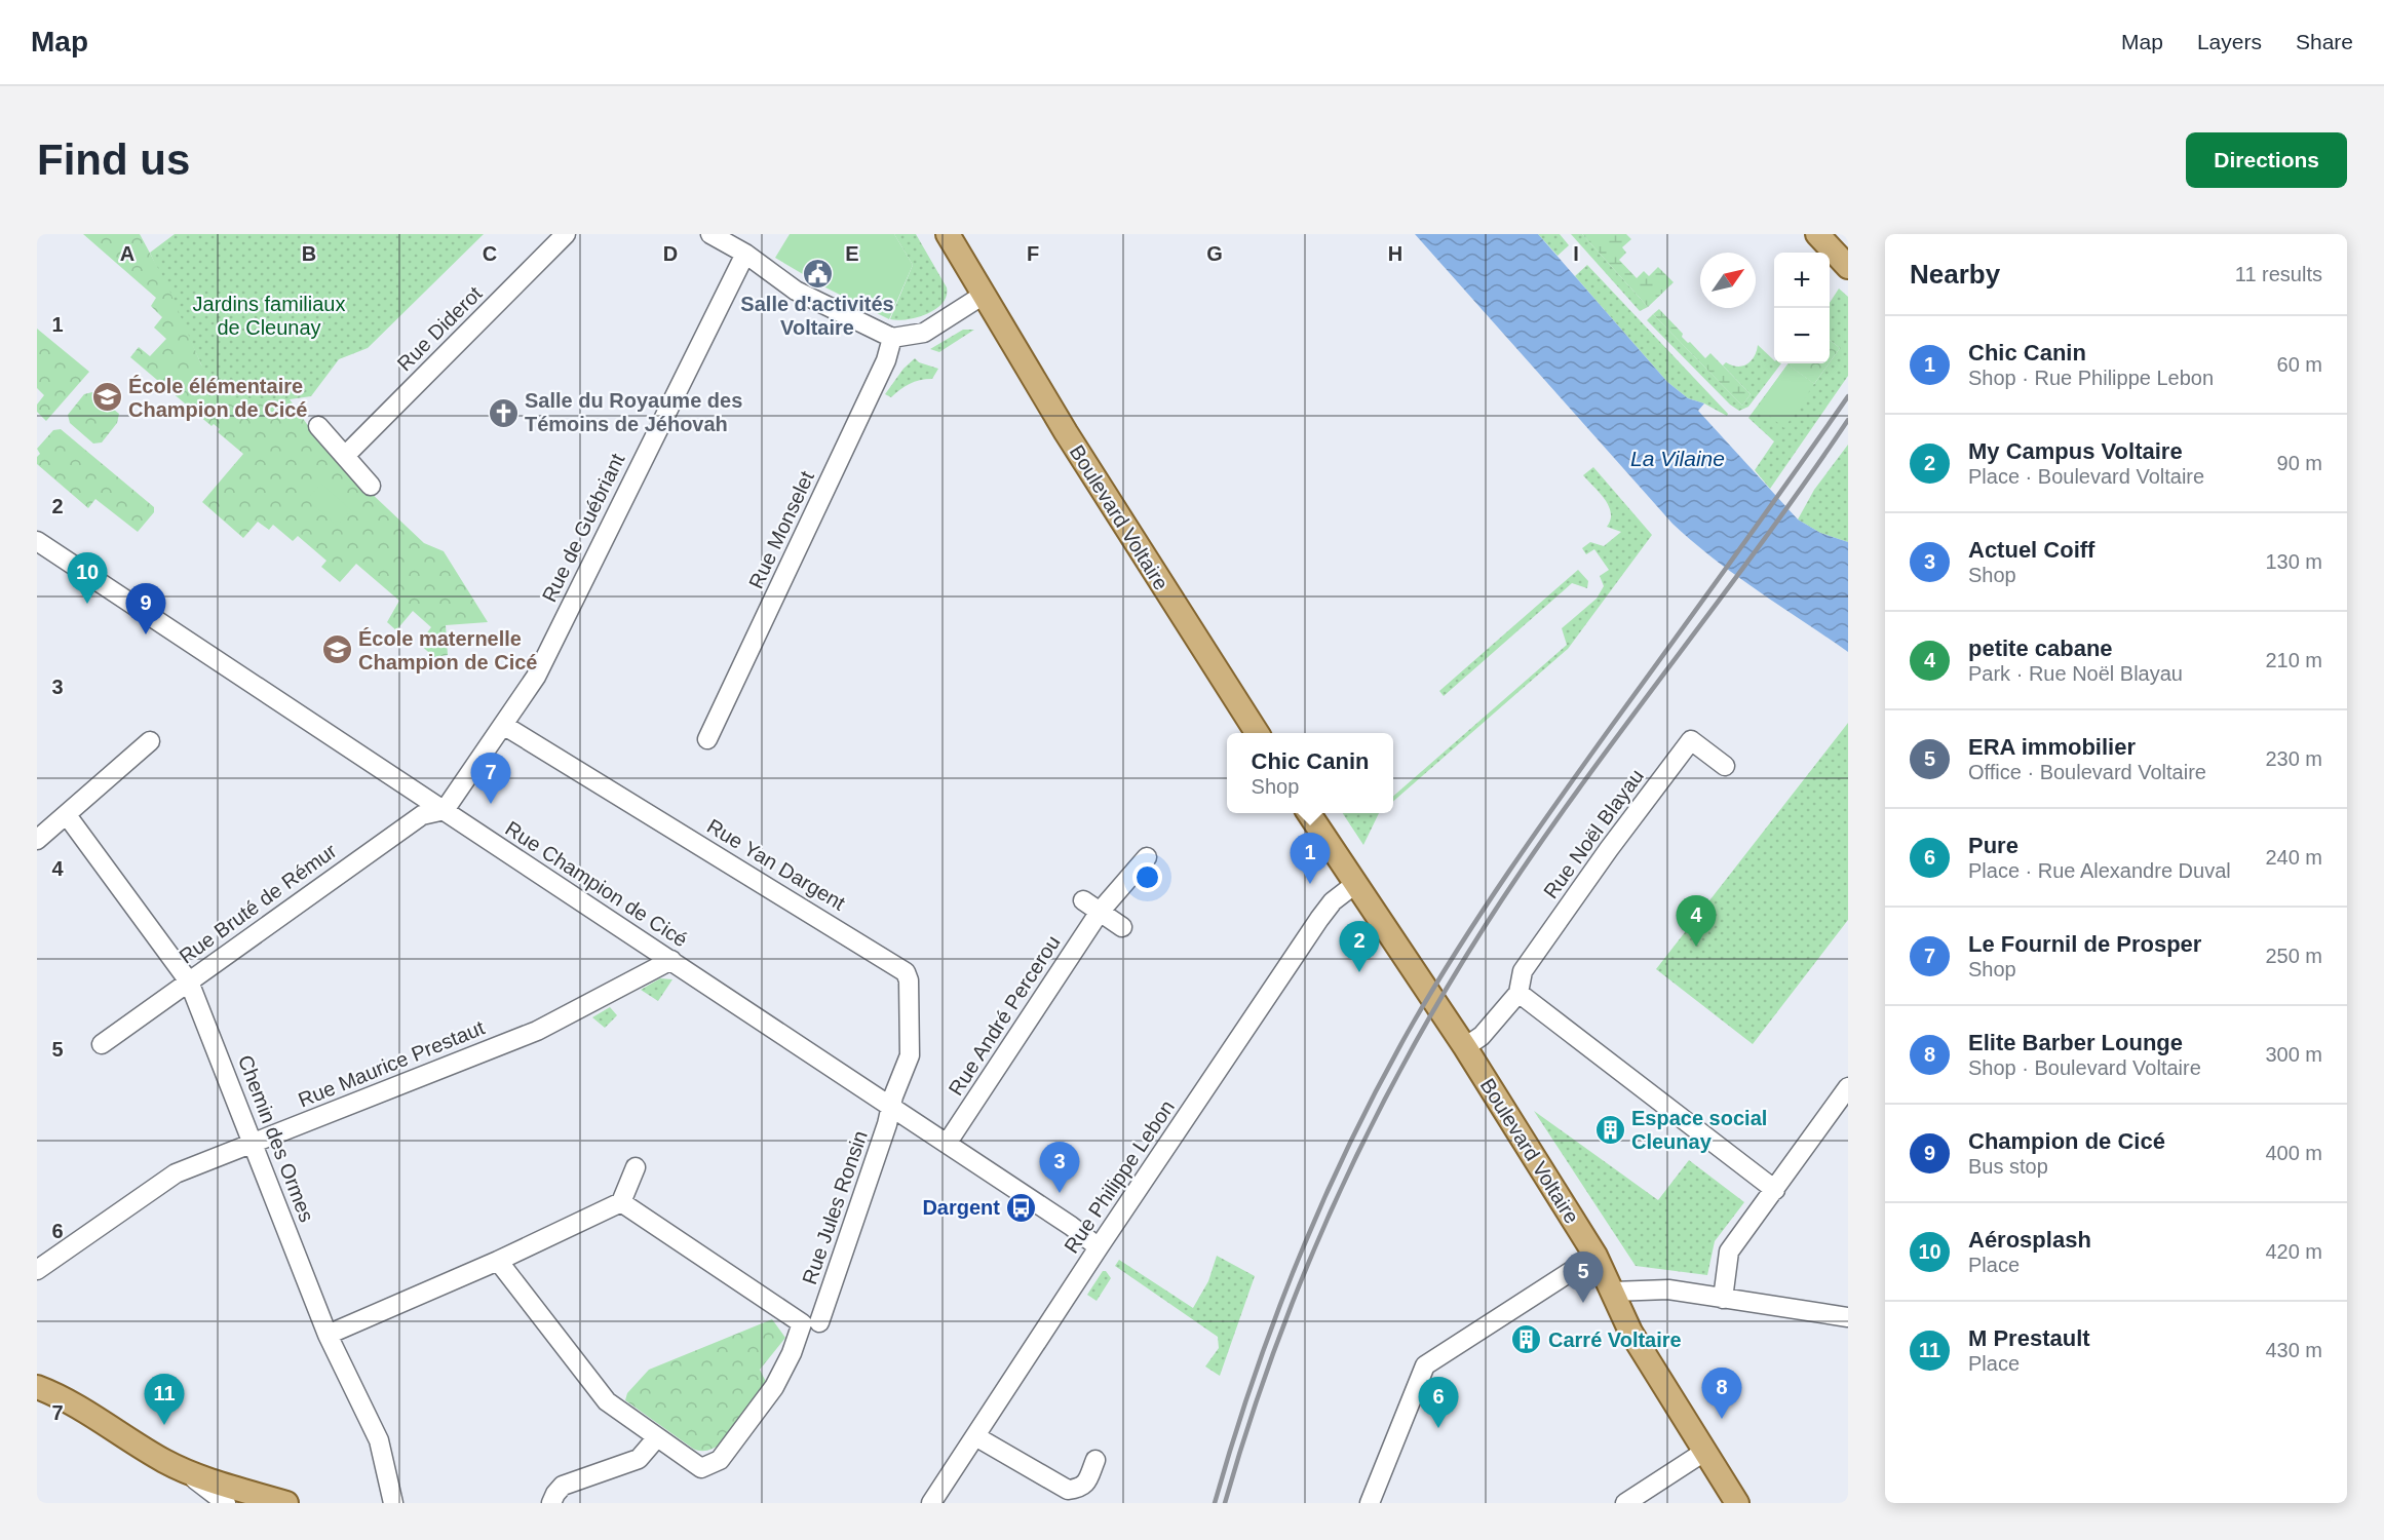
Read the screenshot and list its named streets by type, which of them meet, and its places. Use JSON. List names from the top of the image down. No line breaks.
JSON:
{"streets":{"main road":["Boulevard Voltaire"],"street":["Rue Diderot","Rue de Guébriant","Rue Monselet","Rue Noël Blayau","Rue Yan Dargent","Rue Champion de Cicé","Rue Bruté de Rémur","Rue André Percerou","Rue Maurice Prestaut","Chemin des Ormes","Rue Philippe Lebon","Rue Jules Ronsin"]},"crossings":[["Boulevard Voltaire","Rue Noël Blayau"],["Boulevard Voltaire","Rue Philippe Lebon"],["Rue de Guébriant","Rue Yan Dargent"],["Rue de Guébriant","Rue Champion de Cicé"],["Rue de Guébriant","Rue Bruté de Rémur"],["Rue Yan Dargent","Rue Champion de Cicé"],["Rue Yan Dargent","Rue Jules Ronsin"],["Rue Champion de Cicé","Rue Bruté de Rémur"],["Rue Champion de Cicé","Rue André Percerou"],["Rue Champion de Cicé","Rue Maurice Prestaut"],["Rue Champion de Cicé","Rue Philippe Lebon"],["Rue Champion de Cicé","Rue Jules Ronsin"],["Rue Bruté de Rémur","Chemin des Ormes"],["Rue Maurice Prestaut","Chemin des Ormes"]],"water":["La Vilaine"],"parks":["Jardins familiaux de Cleunay"],"places":{"public building":["Salle d'activités Voltaire"],"school or university":["École élémentaire Champion de Cicé","École maternelle Champion de Cicé"],"church":["Salle du Royaume des Témoins de Jéhovah"],"building":["Espace social Cleunay","Carré Voltaire"],"bus stop":["Dargent"]},"north":"top right","page":{"header":"Map","nav":["Map","Layers","Share"],"buttons":"Directions","title":"Find us","heading":["Nearby","11 results"],"map_buttons":["+","−"],"list":[{"mark":"1","name":"Chic Canin","note":"Shop · Rue Philippe Lebon","value":"60 m"},{"mark":"2","name":"My Campus Voltaire","note":"Place · Boulevard Voltaire","value":"90 m"},{"mark":"3","name":"Actuel Coiff","note":"Shop","value":"130 m"},{"mark":"4","name":"petite cabane","note":"Park · Rue Noël Blayau","value":"210 m"},{"mark":"5","name":"ERA immobilier","note":"Office · Boulevard Voltaire","value":"230 m"},{"mark":"6","name":"Pure","note":"Place · Rue Alexandre Duval","value":"240 m"},{"mark":"7","name":"Le Fournil de Prosper","note":"Shop","value":"250 m"},{"mark":"8","name":"Elite Barber Lounge","note":"Shop · Boulevard Voltaire","value":"300 m"},{"mark":"9","name":"Champion de Cicé","note":"Bus stop","value":"400 m"},{"mark":"10","name":"Aérosplash","note":"Place","value":"420 m"},{"mark":"11","name":"M Prestault","note":"Place","value":"430 m"}],"pins":["10","9","7","1","4","2","3","5","8","11","6"],"popup":["Chic Canin","Shop"]},"grid":{"columns":["A","B","C","D","E","F","G","H","I"],"rows":["1","2","3","4","5","6","7"]}}
